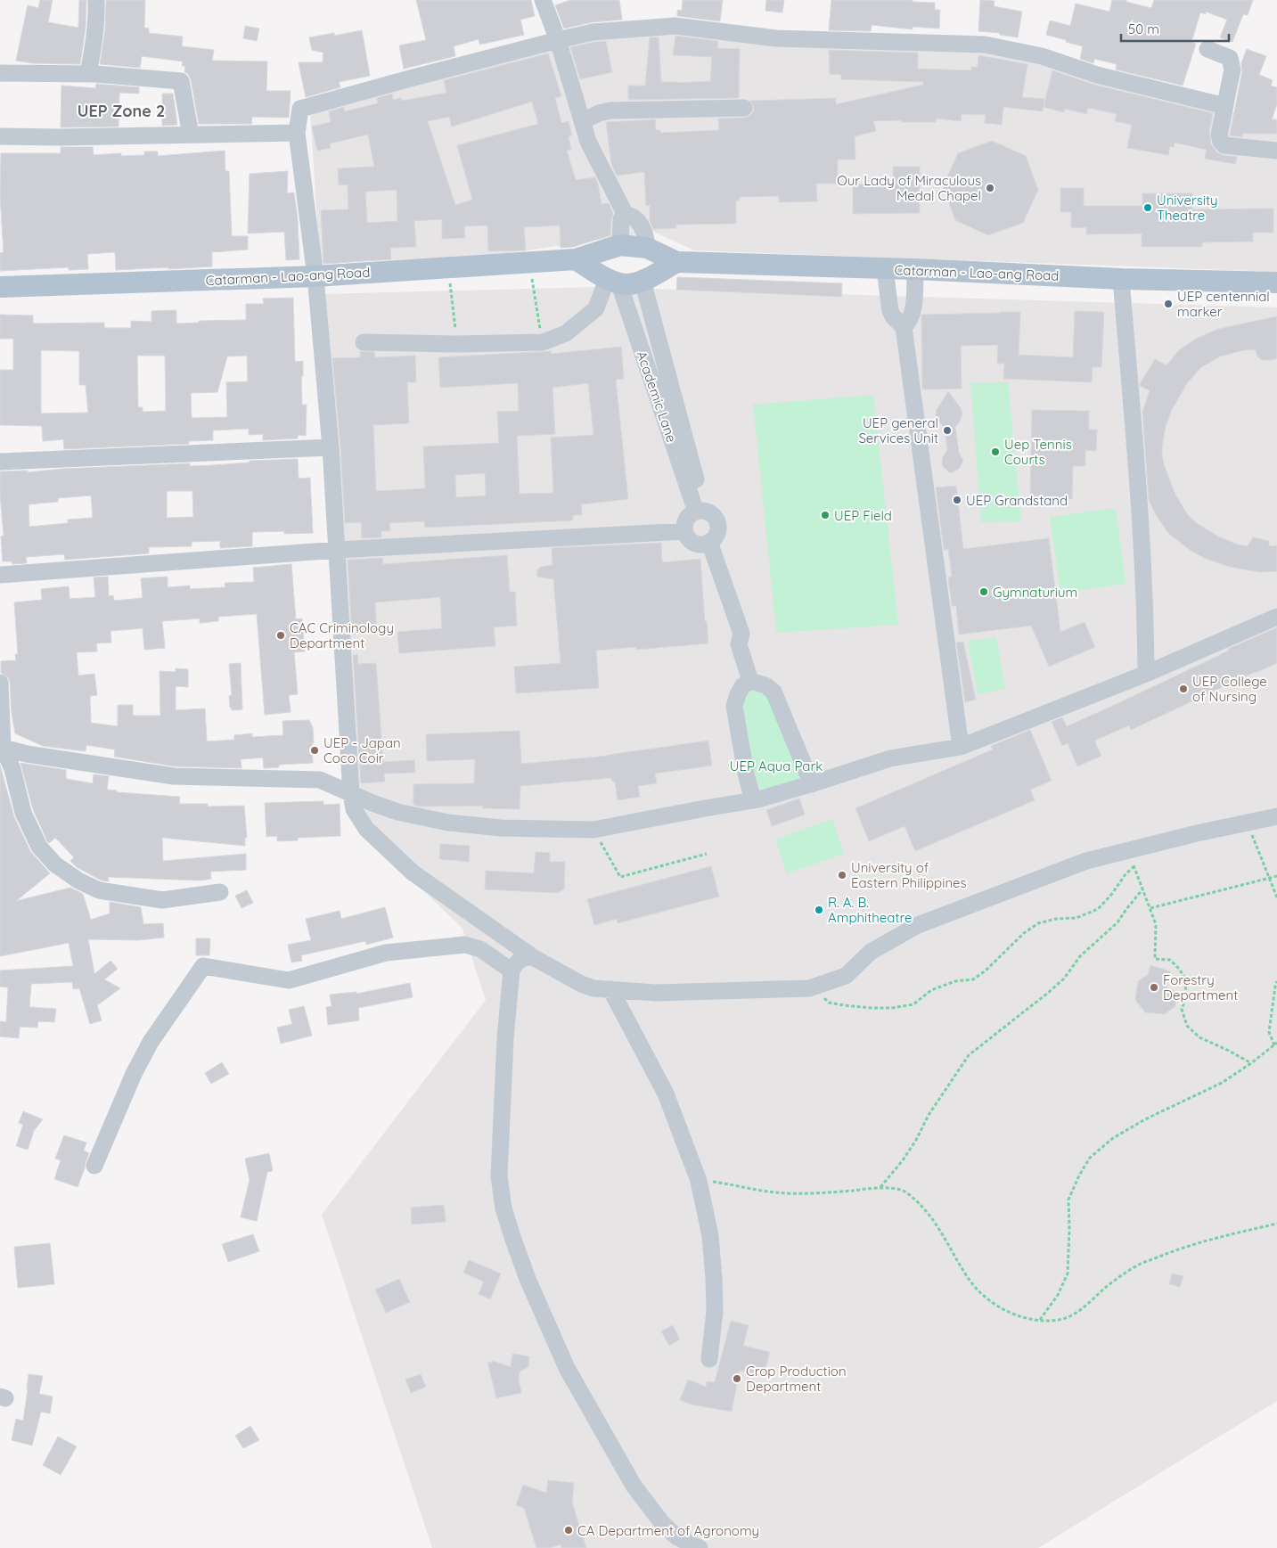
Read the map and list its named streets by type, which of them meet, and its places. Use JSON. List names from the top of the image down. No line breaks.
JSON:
{"streets":{"main road":["Catarman - Lao-ang Road"],"street":["Academic Lane"]},"districts":["UEP Zone 2"],"parks":["UEP Aqua Park"],"places":["Our Lady of Miraculous Medal Chapel","University Theatre","UEP centennial marker","UEP general Services Unit","Uep Tennis Courts","UEP Grandstand","UEP Field","Gymnaturium","CAC Criminology Department","UEP College of Nursing","UEP - Japan Coco Coir","University of Eastern Philippines","R. A. B. Amphitheatre","Forestry Department","Crop Production Department","CA Department of Agronomy"],"scale_bar":"50 m"}
